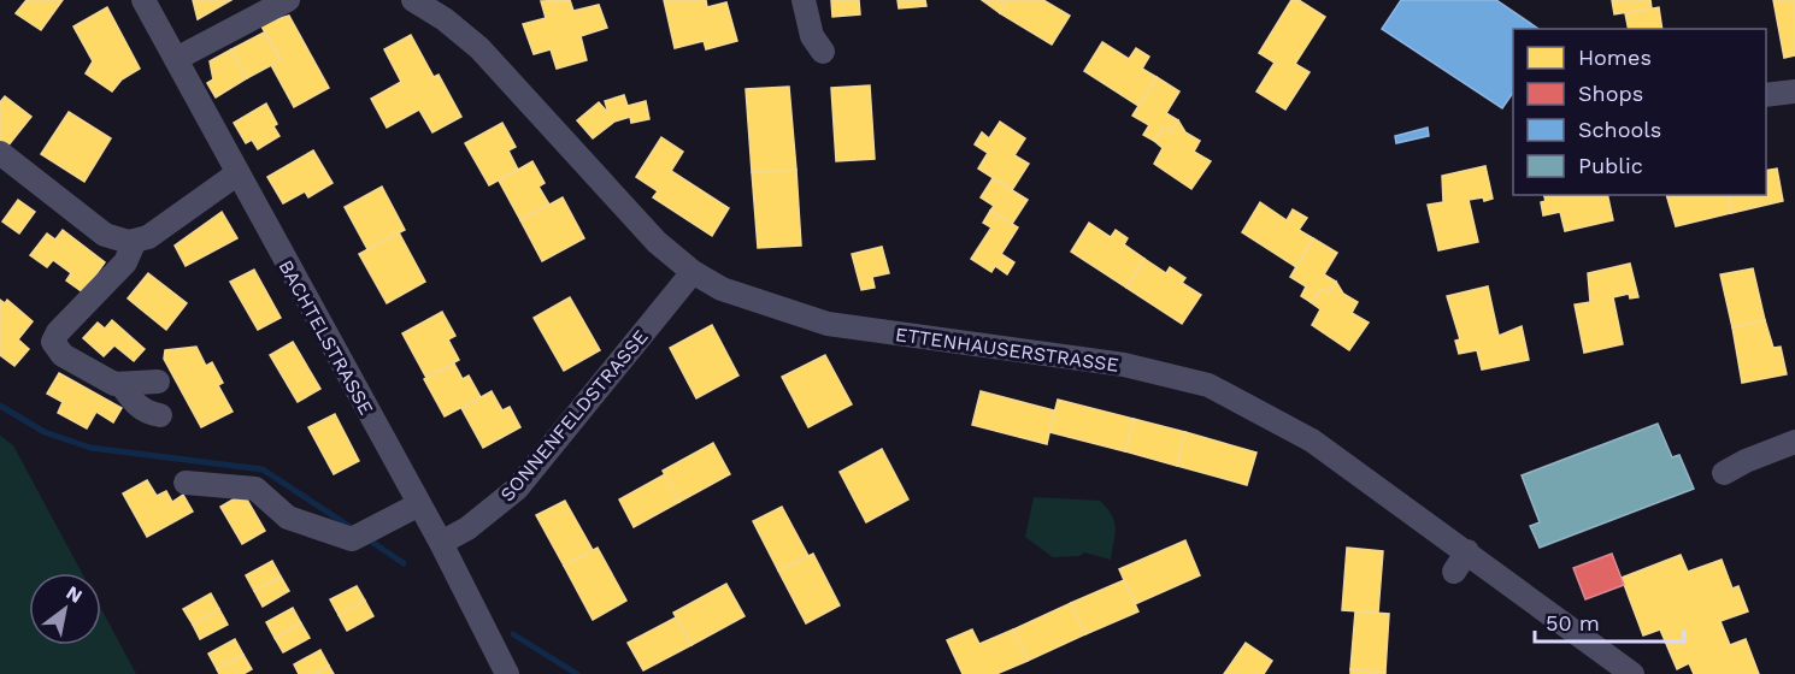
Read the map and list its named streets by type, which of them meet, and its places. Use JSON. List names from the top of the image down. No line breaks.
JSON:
{"streets":{"street":["BACHTELSTRASSE","ETTENHAUSERSTRASSE","SONNENFELDSTRASSE"]},"crossings":[["BACHTELSTRASSE","SONNENFELDSTRASSE"],["ETTENHAUSERSTRASSE","SONNENFELDSTRASSE"]],"legend":["Homes","Shops","Schools","Public"],"scale_bar":"50 m","north":"top right"}
